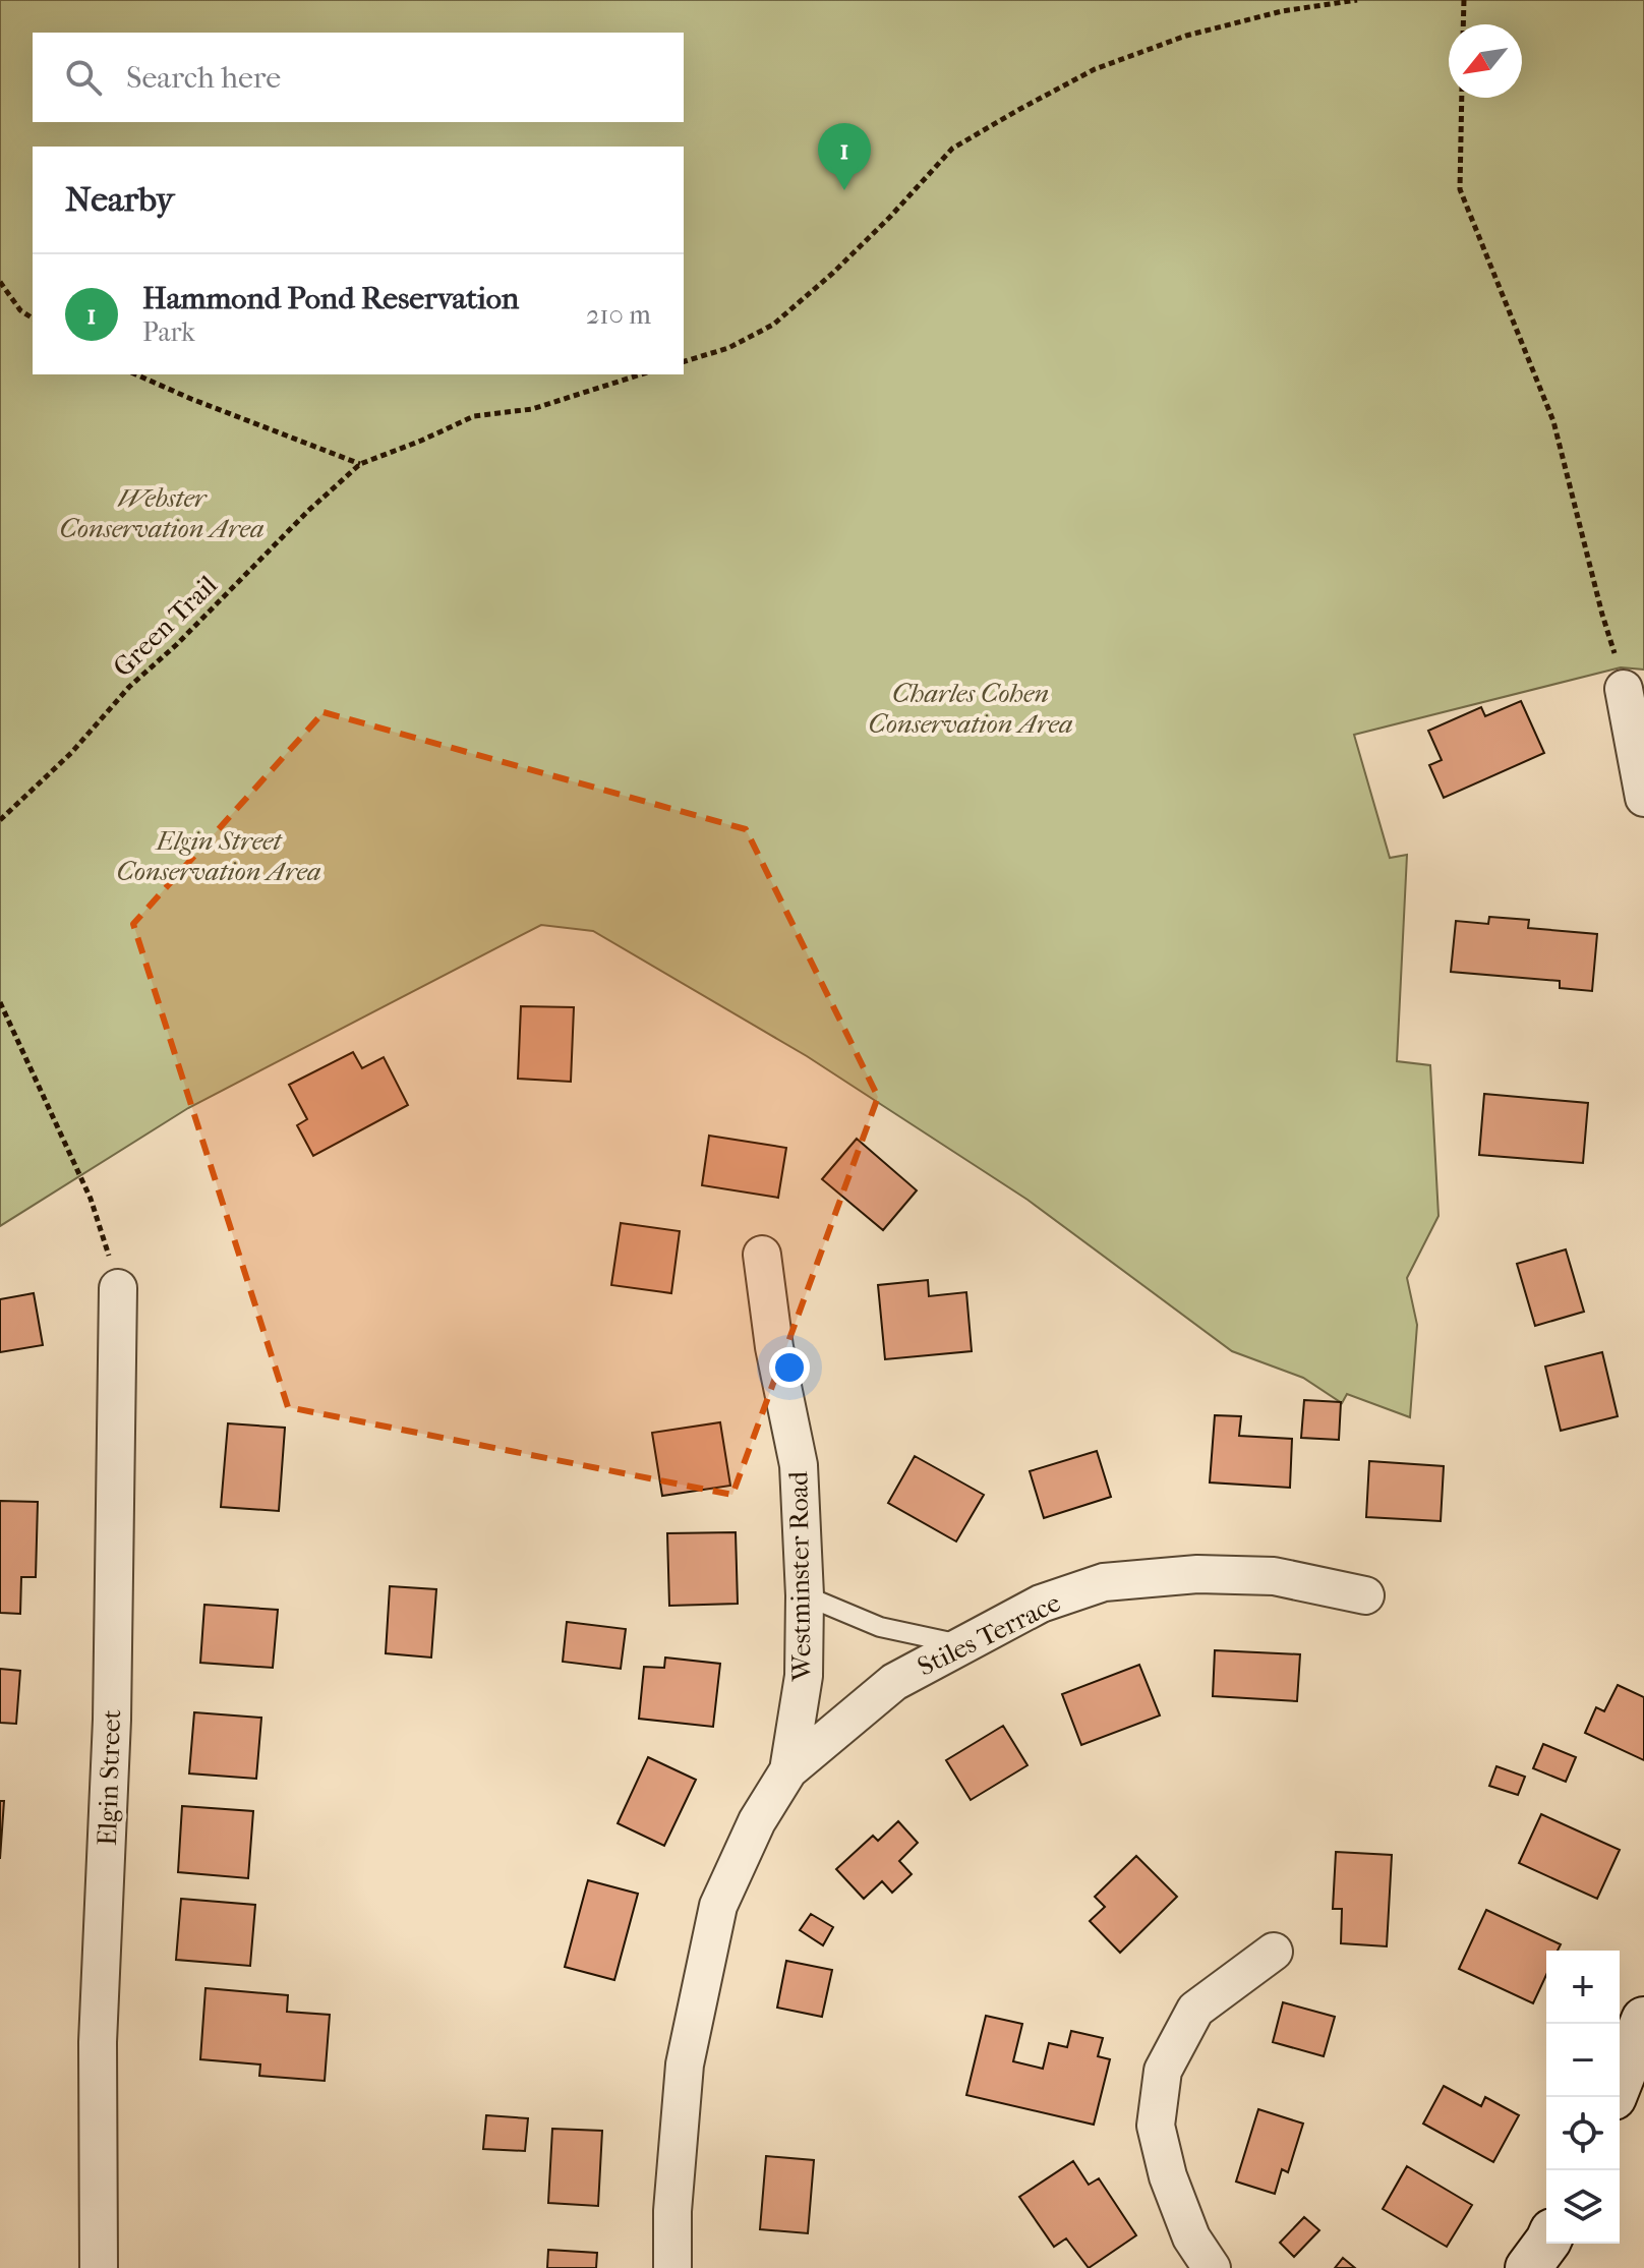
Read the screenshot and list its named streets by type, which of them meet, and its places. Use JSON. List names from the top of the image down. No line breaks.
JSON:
{"streets":{"street":["Westminster Road","Stiles Terrace","Elgin Street"],"path":["Green Trail"]},"crossings":[["Westminster Road","Stiles Terrace"]],"parks":["Webster Conservation Area","Charles Cohen Conservation Area","Elgin Street Conservation Area"],"north":"bottom left","page":{"search":"Search here","pins":"1","heading":"Nearby","list":[{"mark":"1","name":"Hammond Pond Reservation","note":"Park","value":"210 m"}],"map_buttons":["+","−"]}}
